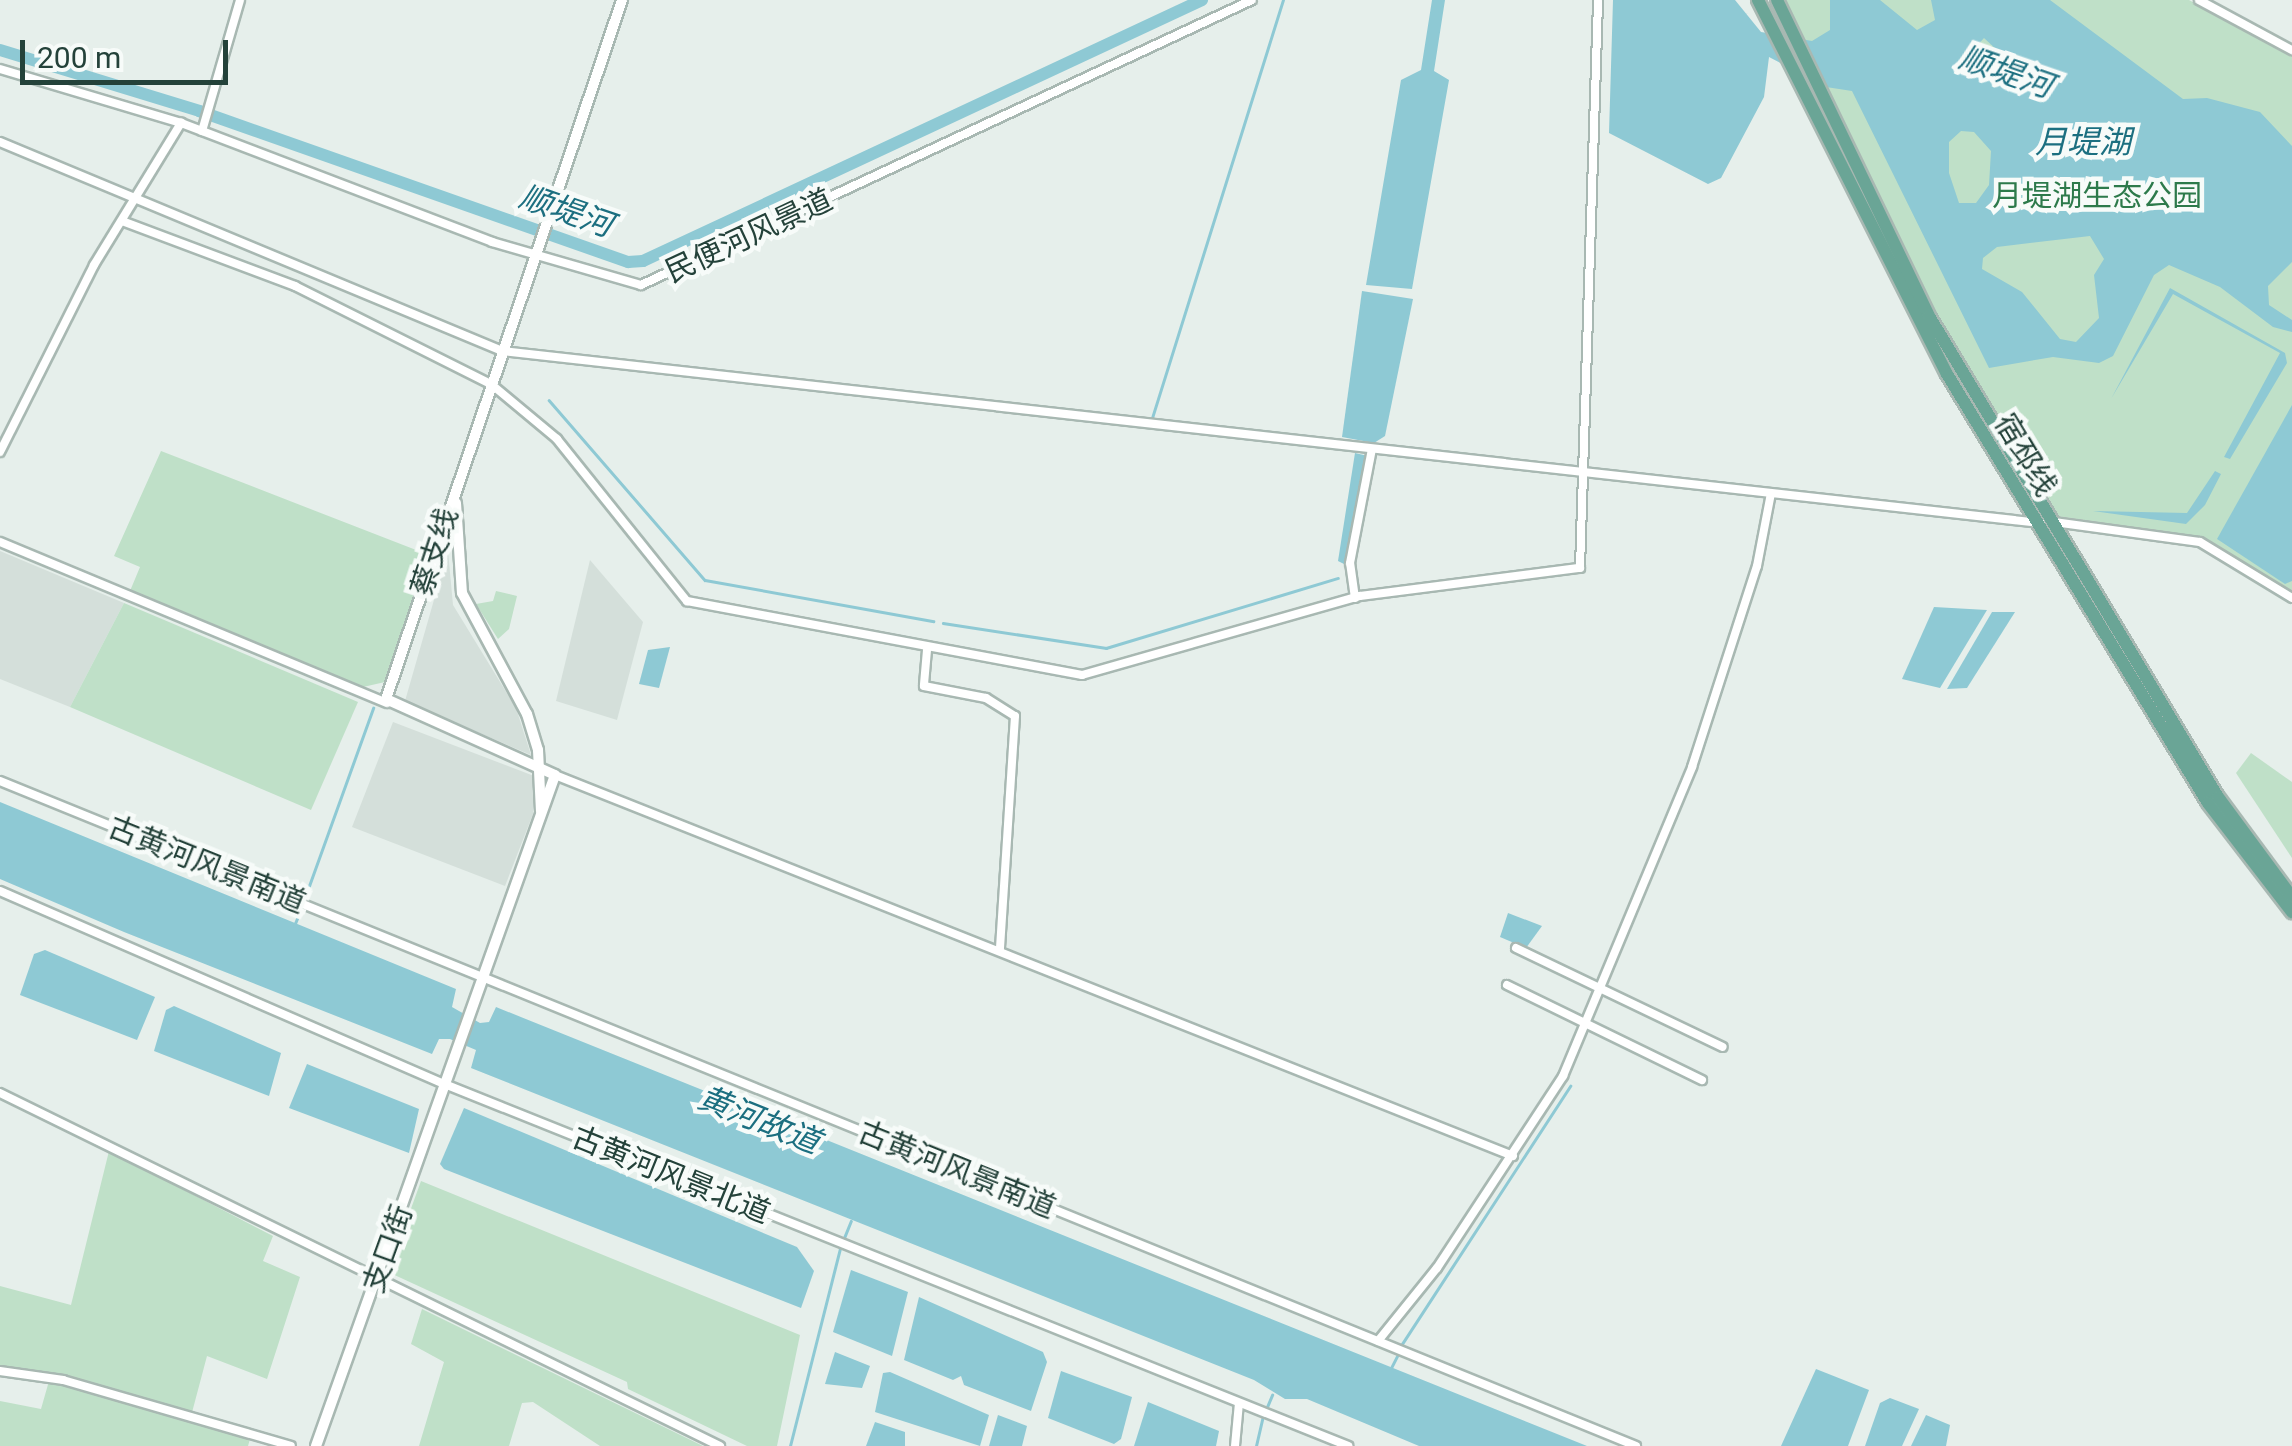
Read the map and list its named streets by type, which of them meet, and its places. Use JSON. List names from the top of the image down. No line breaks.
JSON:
{"streets":{"main road":["宿邳线"],"street":["民便河风景道","蔡支线","古黄河风景南道","古黄河风景北道","支口街"]},"crossings":[["民便河风景道","蔡支线"],["古黄河风景南道","支口街"],["古黄河风景北道","支口街"]],"water":["顺堤河","月堤湖","黄河故道"],"parks":["月堤湖生态公园"],"scale_bar":"200 m"}
